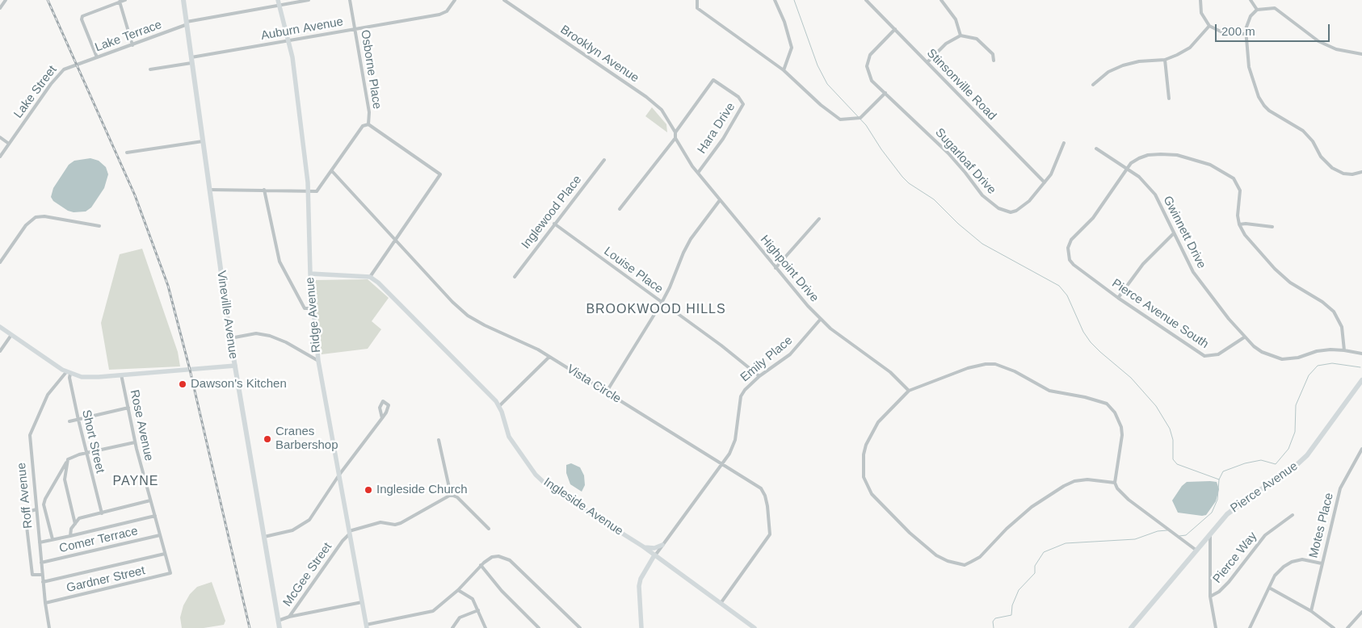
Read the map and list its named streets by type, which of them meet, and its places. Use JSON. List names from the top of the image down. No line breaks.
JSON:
{"streets":{"main road":["Vineville Avenue","Pierce Avenue"],"street":["Auburn Avenue","Lake Terrace","Brooklyn Avenue","Osborne Place","Stinsonville Road","Lake Street","Hara Drive","Sugarloaf Drive","Inglewood Place","Gwinnett Drive","Highpoint Drive","Louise Place","Pierce Avenue South","Ridge Avenue","Emily Place","Vista Circle","Rose Avenue","Short Street","Roff Avenue","Ingleside Avenue","Motes Place","Comer Terrace","Pierce Way","McGee Street","Gardner Street"]},"crossings":[["Auburn Avenue","Osborne Place"],["Auburn Avenue","Vineville Avenue"],["Auburn Avenue","Ridge Avenue"],["Lake Terrace","Lake Street"],["Lake Terrace","Vineville Avenue"],["Lake Terrace","Ridge Avenue"],["Brooklyn Avenue","Hara Drive"],["Osborne Place","Vista Circle"],["Osborne Place","Ingleside Avenue"],["Stinsonville Road","Sugarloaf Drive"],["Hara Drive","Highpoint Drive"],["Inglewood Place","Louise Place"],["Gwinnett Drive","Pierce Avenue South"],["Highpoint Drive","Emily Place"],["Louise Place","Emily Place"],["Vineville Avenue","McGee Street"],["Ridge Avenue","McGee Street"],["Emily Place","Vista Circle"],["Vista Circle","Ingleside Avenue"],["Rose Avenue","Comer Terrace"],["Rose Avenue","Gardner Street"],["Short Street","Roff Avenue"],["Roff Avenue","Comer Terrace"],["Roff Avenue","Gardner Street"]],"districts":["BROOKWOOD HILLS","PAYNE"],"places":["Dawson's Kitchen","Cranes Barbershop","Ingleside Church"],"scale_bar":"200 m"}
